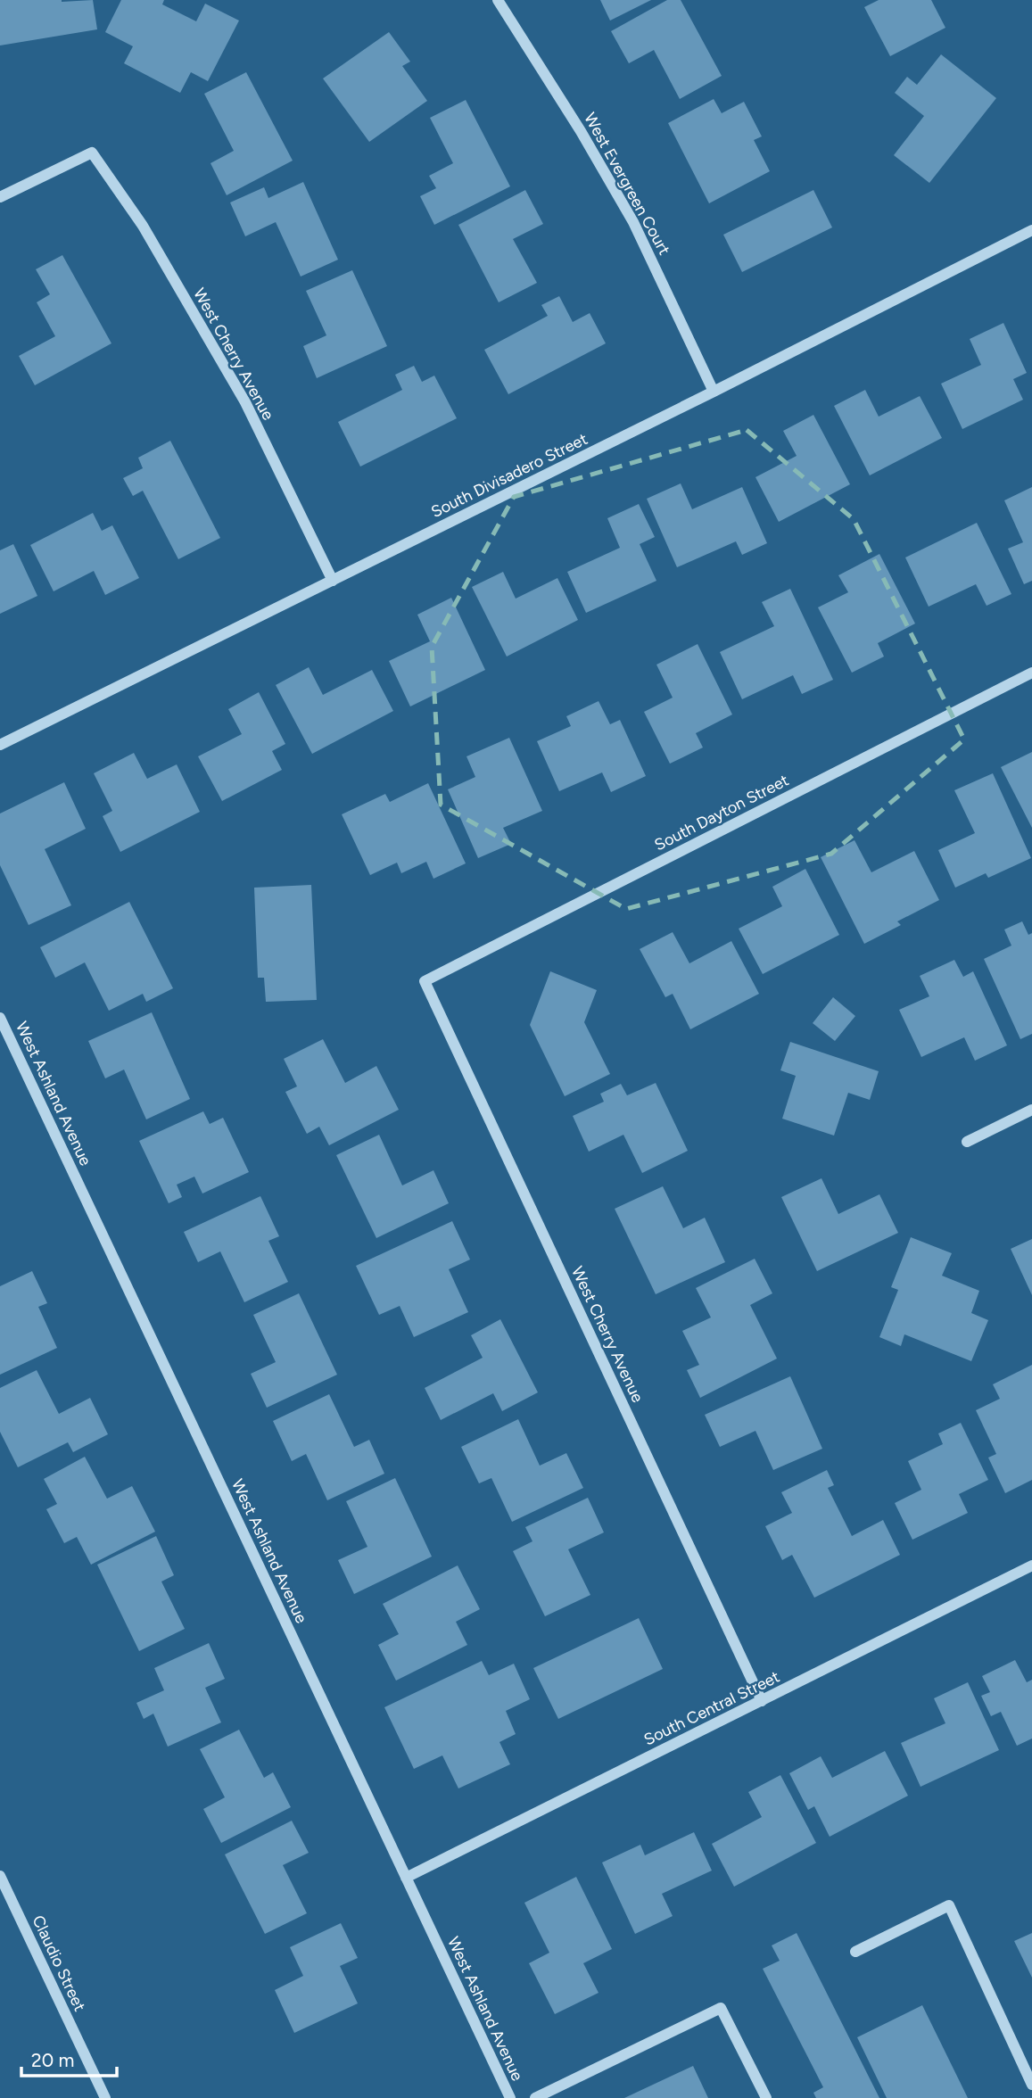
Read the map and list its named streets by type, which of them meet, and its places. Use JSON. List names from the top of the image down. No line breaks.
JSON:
{"streets":{"street":["West Evergreen Court","West Cherry Avenue","South Divisadero Street","South Dayton Street","West Ashland Avenue","South Central Street","Claudio Street"]},"crossings":[["West Evergreen Court","South Divisadero Street"],["West Cherry Avenue","South Divisadero Street"],["West Cherry Avenue","South Dayton Street"],["West Cherry Avenue","South Central Street"],["West Ashland Avenue","South Central Street"]],"scale_bar":"20 m"}
